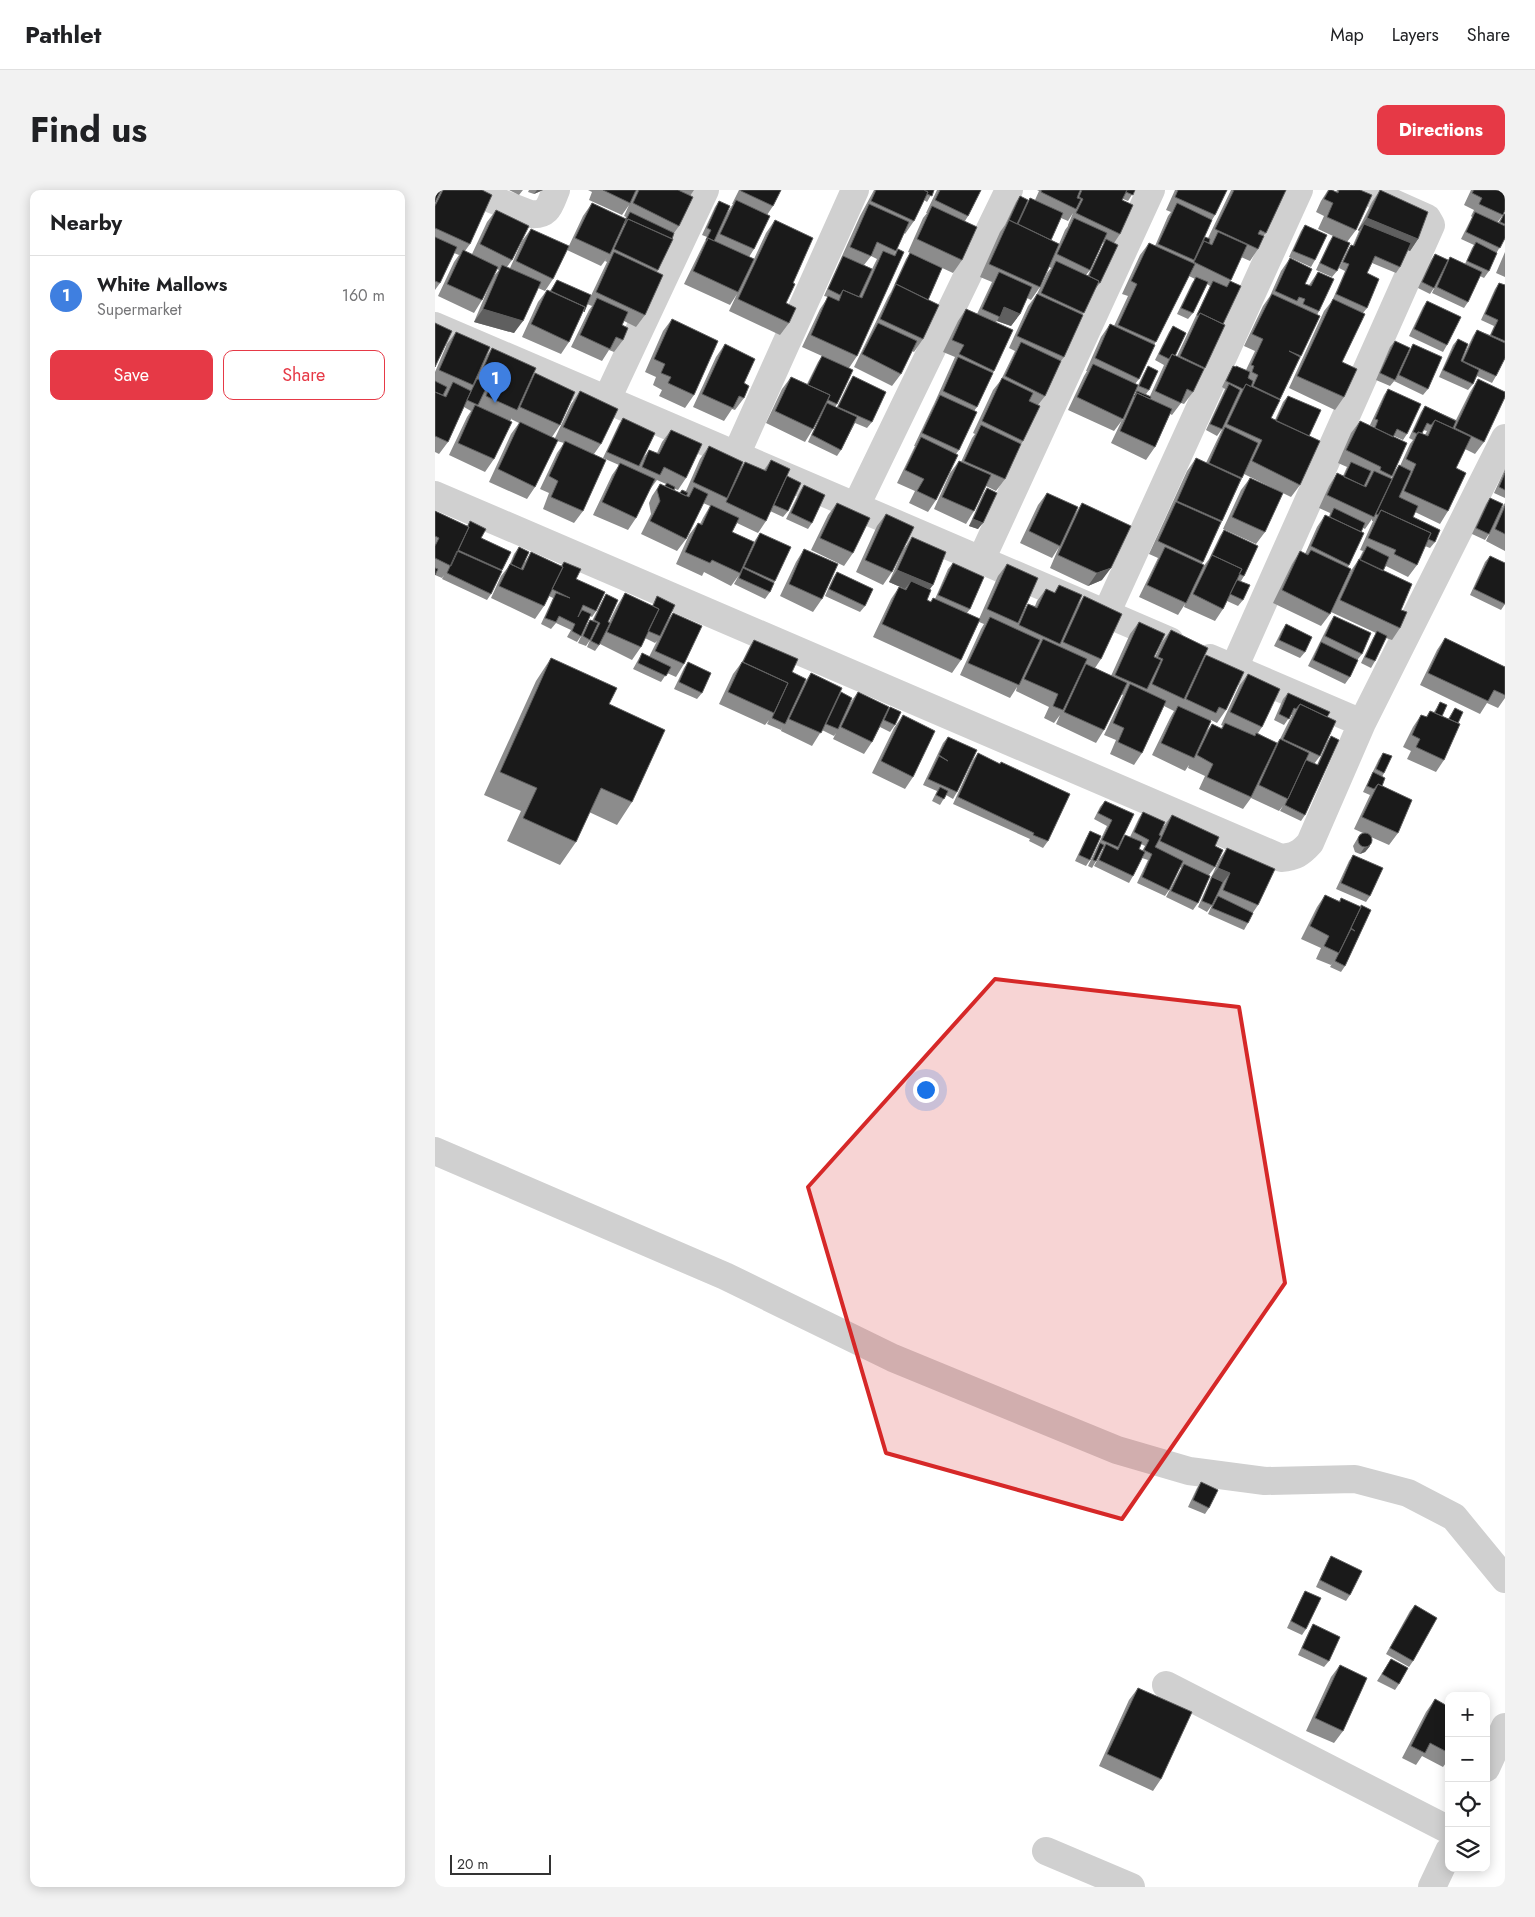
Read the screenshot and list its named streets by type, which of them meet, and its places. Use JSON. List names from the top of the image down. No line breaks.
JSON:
{"scale_bar":"20 m","page":{"header":"Pathlet","nav":["Map","Layers","Share"],"title":"Find us","buttons":["Directions",["Save","Share"]],"heading":"Nearby","list":[{"mark":"1","name":"White Mallows","note":"Supermarket","value":"160 m"}],"pins":"1","map_buttons":["+","−"],"scale":"20 m"}}
